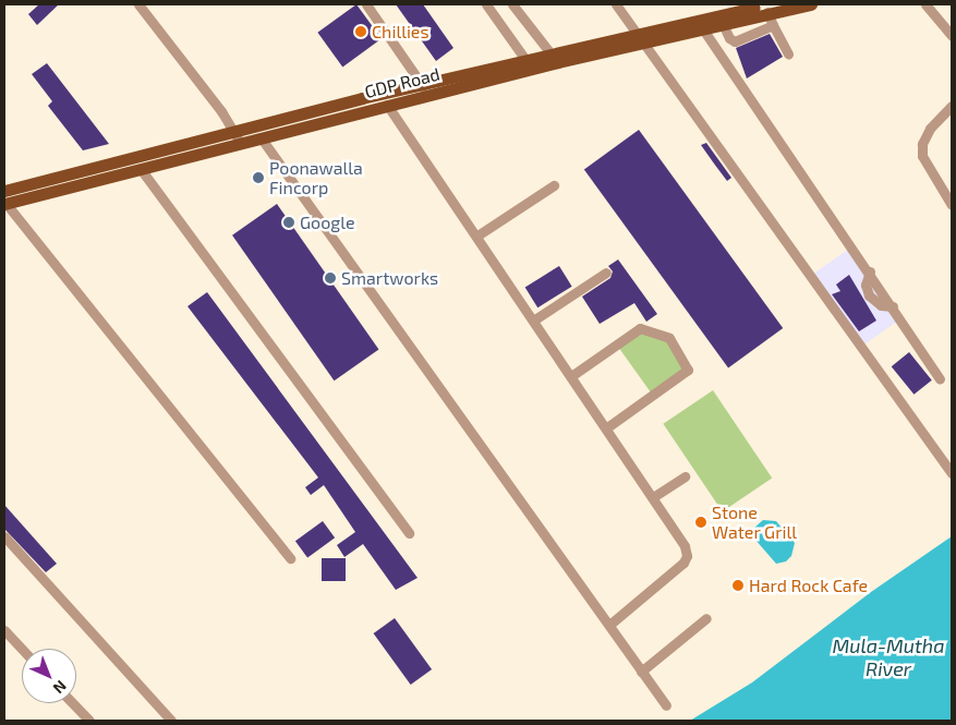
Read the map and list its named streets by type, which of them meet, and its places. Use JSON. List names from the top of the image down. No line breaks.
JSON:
{"streets":{"main road":["GDP Road"]},"water":["Mula-Mutha River"],"places":["Chillies","Poonawalla Fincorp","Google","Smartworks","Stone Water Grill","Hard Rock Cafe"],"north":"bottom right"}
